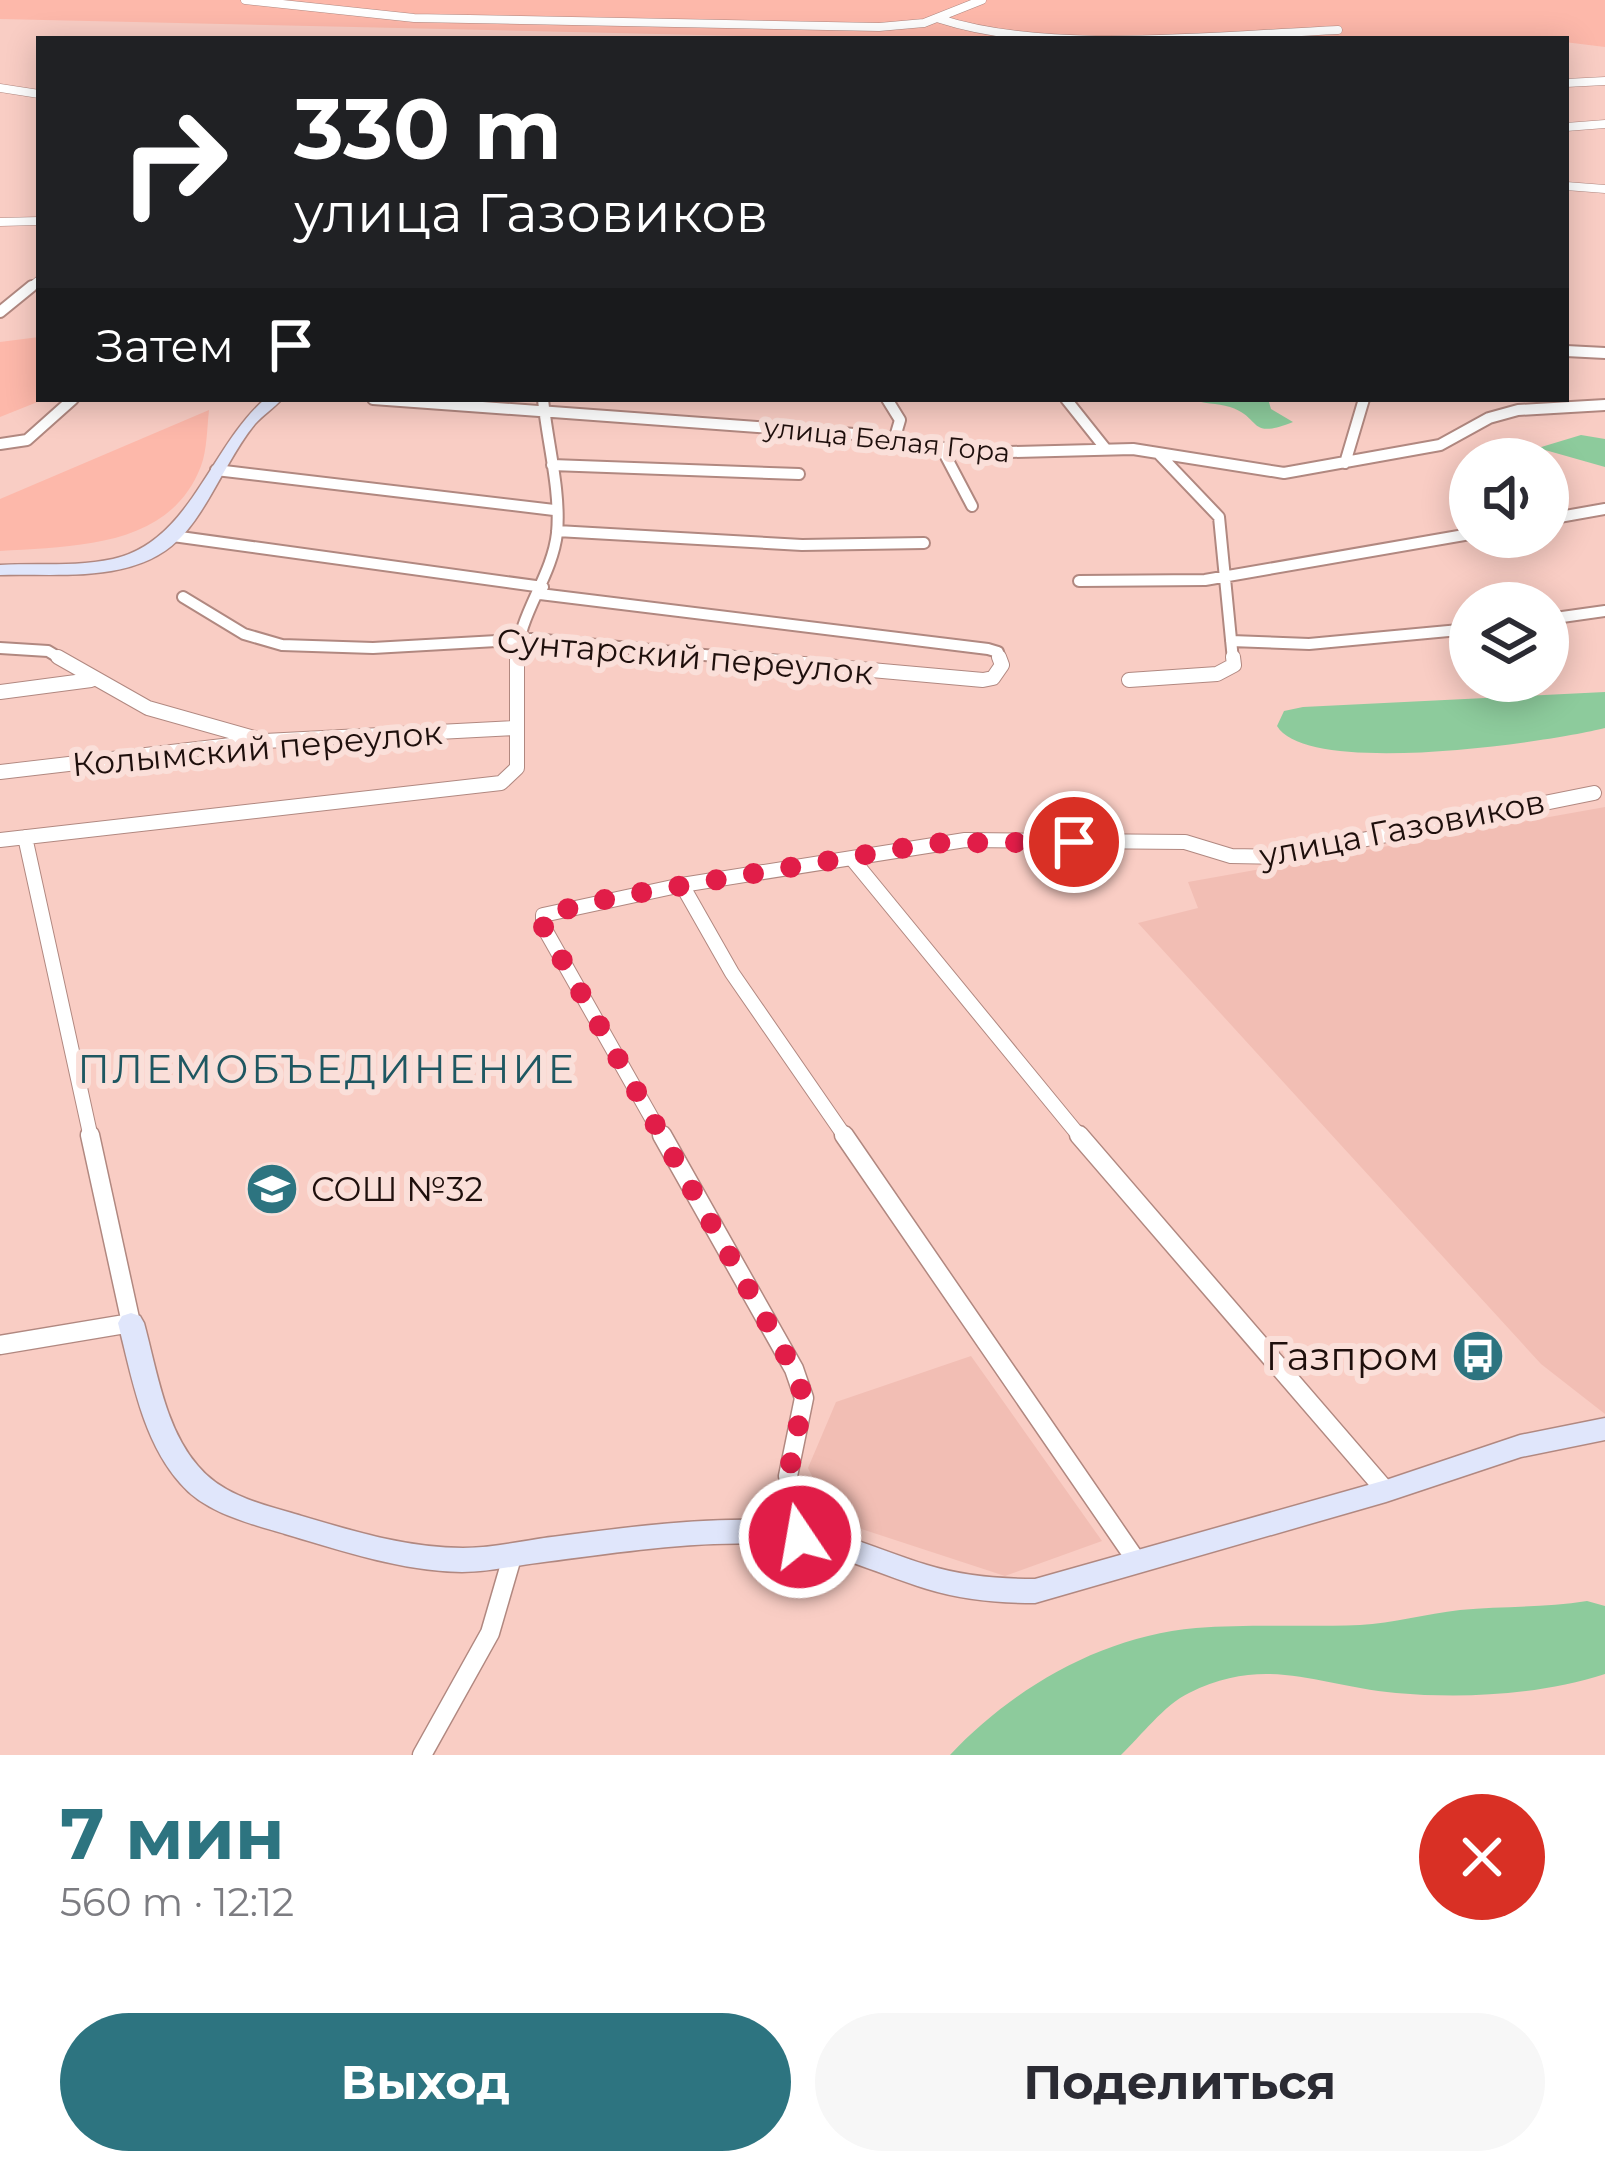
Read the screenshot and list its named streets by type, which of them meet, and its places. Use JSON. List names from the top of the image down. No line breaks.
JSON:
{"streets":{"street":["улица Белая Гора","Сунтарский переулок","Колымский переулок","улица Газовиков"]},"districts":["ПЛЕМОБЪЕДИНЕНИЕ"],"places":{"school or university":["СОШ №32"],"bus stop":["Газпром"]},"page":{"turn":["330 m","улица Газовиков"],"then":"Затем","heading":["7 мин","560 m · 12:12"],"buttons":["Выход","Поделиться"]}}
